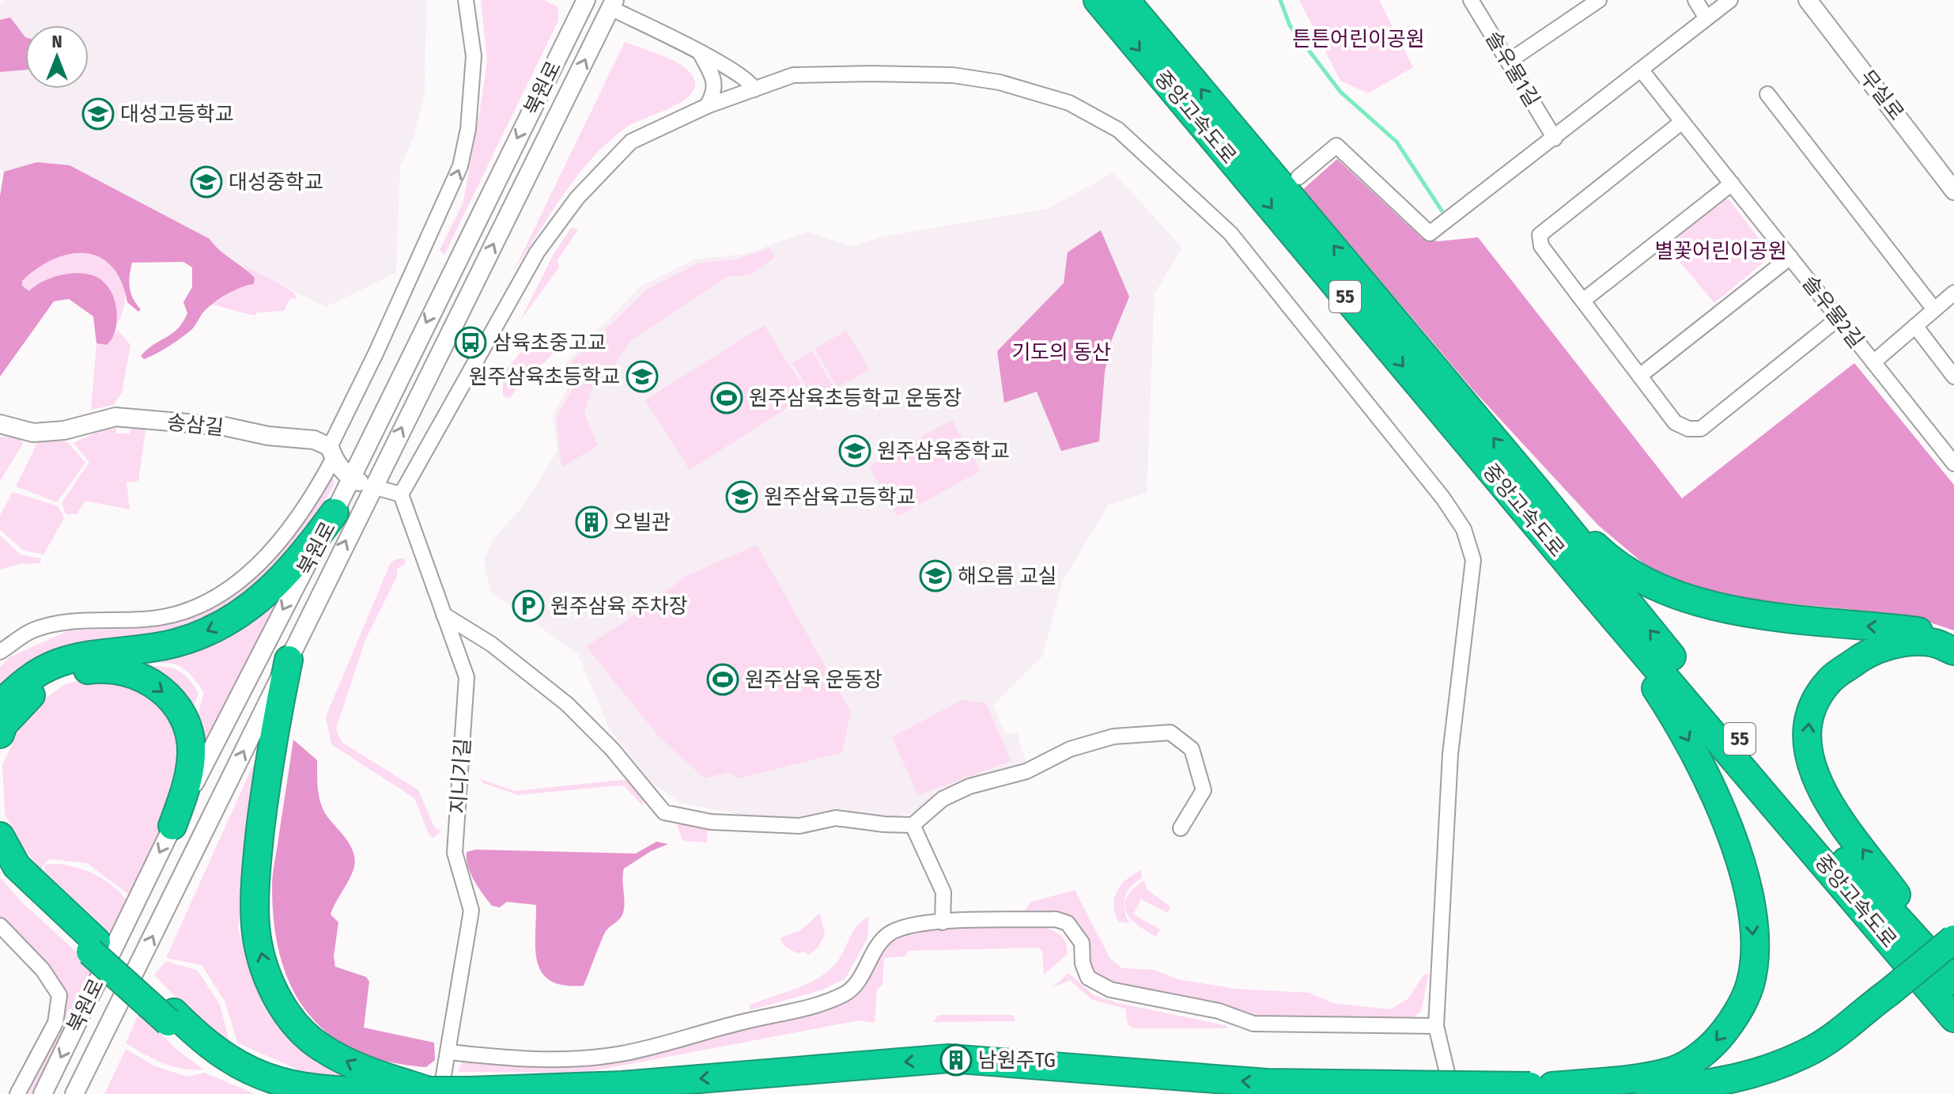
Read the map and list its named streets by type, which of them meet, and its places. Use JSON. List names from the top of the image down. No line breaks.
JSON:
{"streets":{"highway":["중앙고속도로","55"],"street":["솔우물1길","북원로","무실로","솔우물2길","송삼길","지니기길"]},"parks":["튼튼어린이공원","별꽃어린이공원","기도의 동산"],"places":{"school or university":["대성고등학교","대성중학교","원주삼육초등학교","원주삼육중학교","원주삼육고등학교","해오름 교실"],"bus stop":["삼육초중고교"],"sports":["원주삼육초등학교 운동장","원주삼육 운동장"],"building":["오빌관","남원주TG"],"parking":["원주삼육 주차장"]},"north":"top"}
